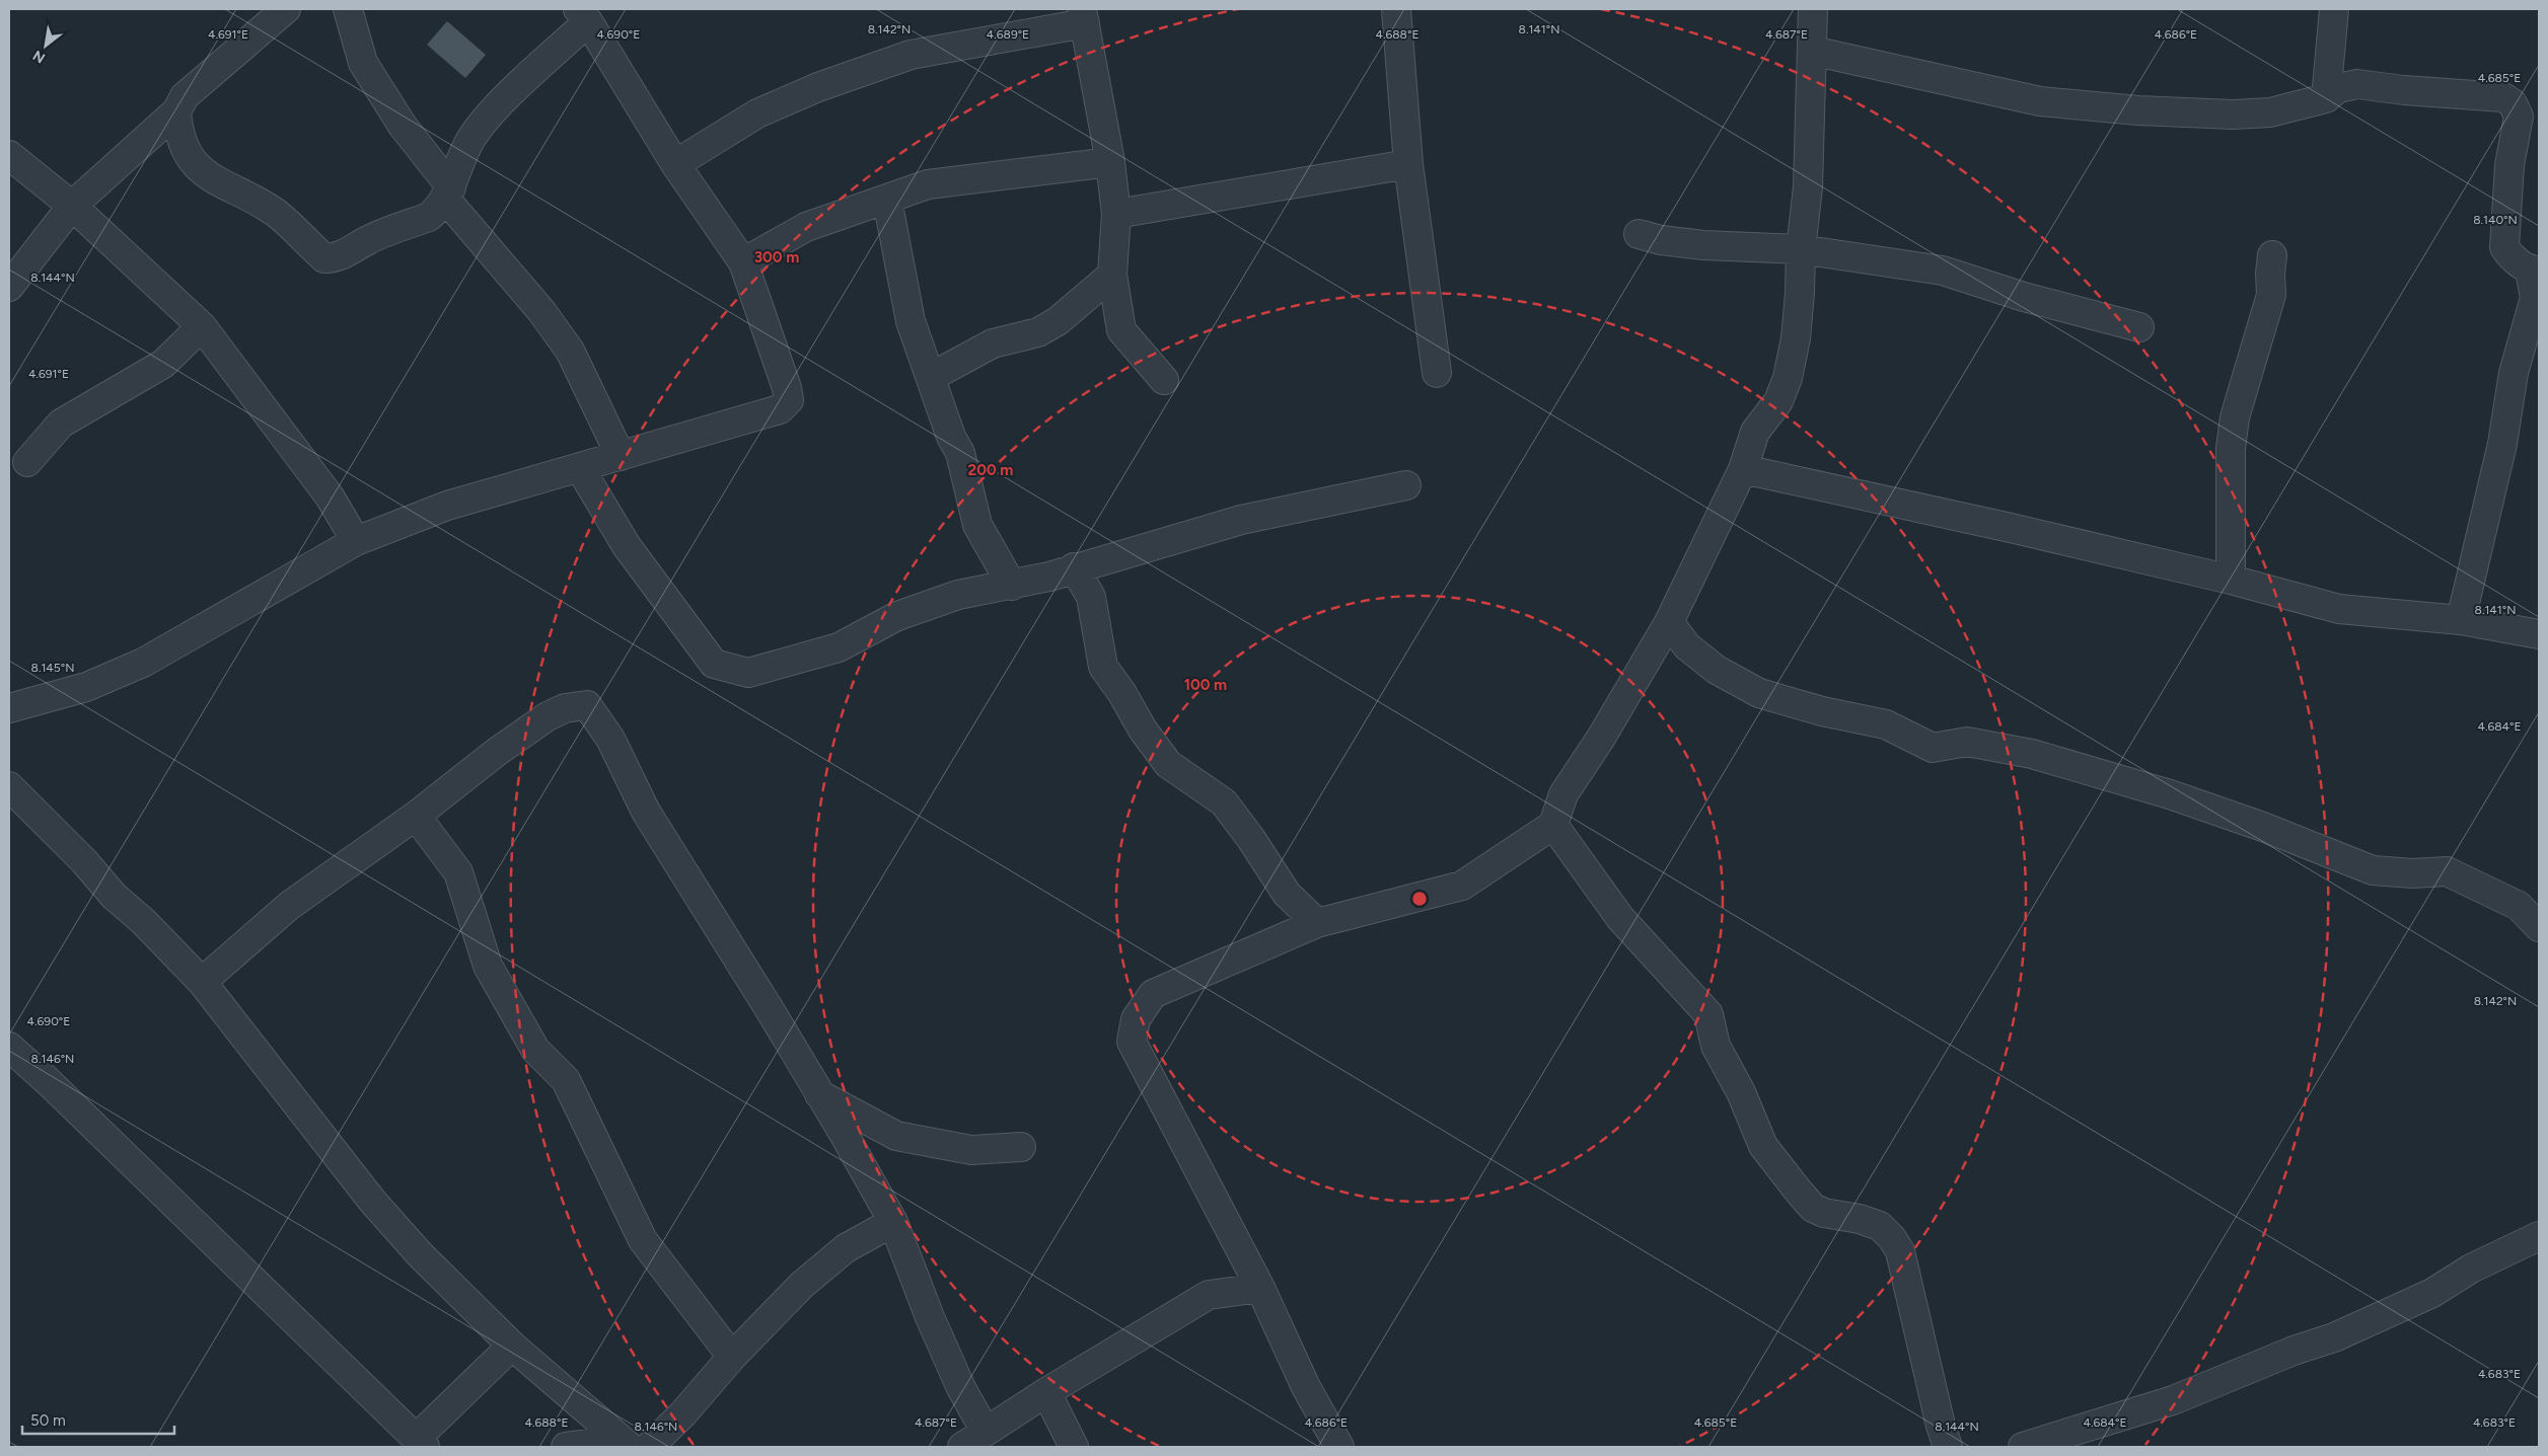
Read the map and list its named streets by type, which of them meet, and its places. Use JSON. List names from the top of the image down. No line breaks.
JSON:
{"scale_bar":"50 m","north":"bottom left","coordinates":["8.142°N","8.141°N","4.691°E","4.690°E","4.689°E","4.688°E","4.687°E","4.686°E","4.685°E","8.140°N","8.144°N","8.145°N","4.684°E","8.146°N","4.683°E"],"rings":["300 m","200 m","100 m"]}
